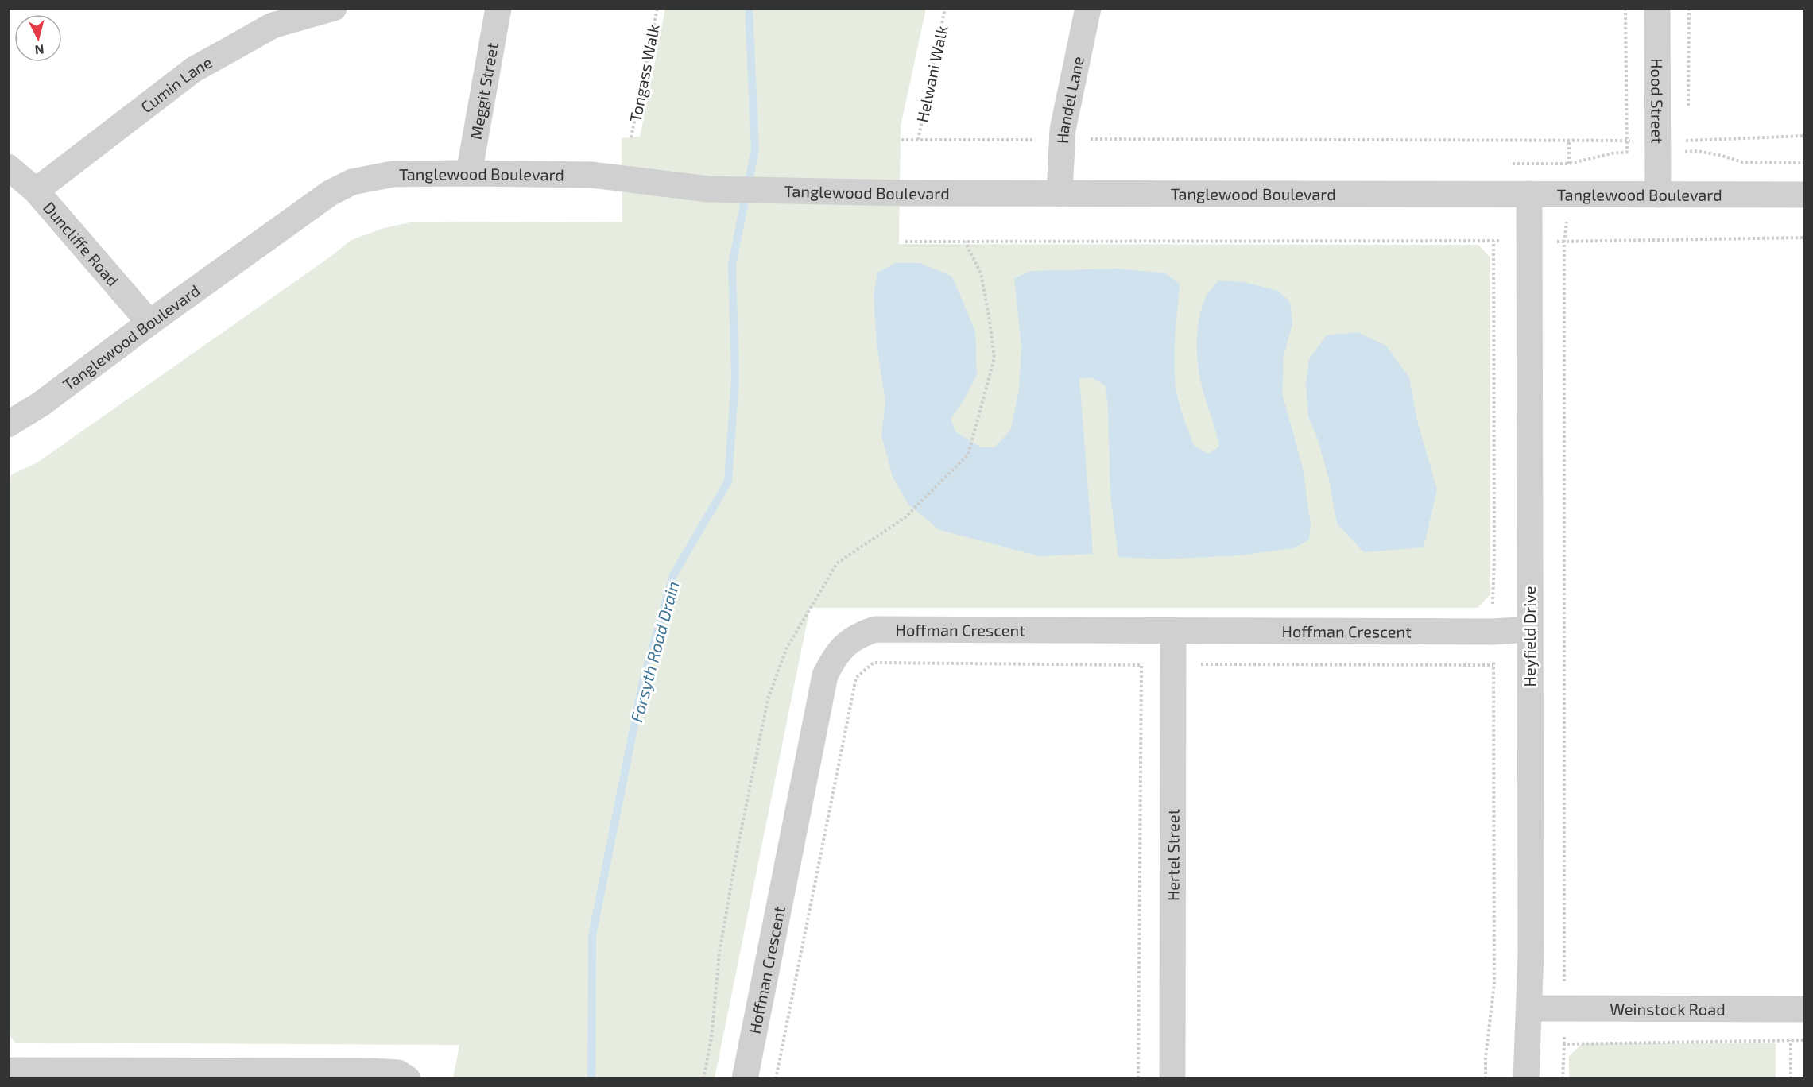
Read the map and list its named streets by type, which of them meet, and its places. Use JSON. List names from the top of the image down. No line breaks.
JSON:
{"streets":{"street":["Cumin Lane","Meggit Street","Handel Lane","Hood Street","Tanglewood Boulevard","Duncliffe Road","Hoffman Crescent","Heyfield Drive","Hertel Street","Weinstock Road"],"path":["Tongass Walk","Helwani Walk"]},"crossings":[["Cumin Lane","Duncliffe Road"],["Meggit Street","Tanglewood Boulevard"],["Handel Lane","Tanglewood Boulevard"],["Hood Street","Tanglewood Boulevard"],["Tanglewood Boulevard","Duncliffe Road"],["Tanglewood Boulevard","Heyfield Drive"],["Hoffman Crescent","Heyfield Drive"],["Hoffman Crescent","Hertel Street"],["Heyfield Drive","Weinstock Road"]],"water":["Forsyth Road Drain"],"north":"bottom"}
